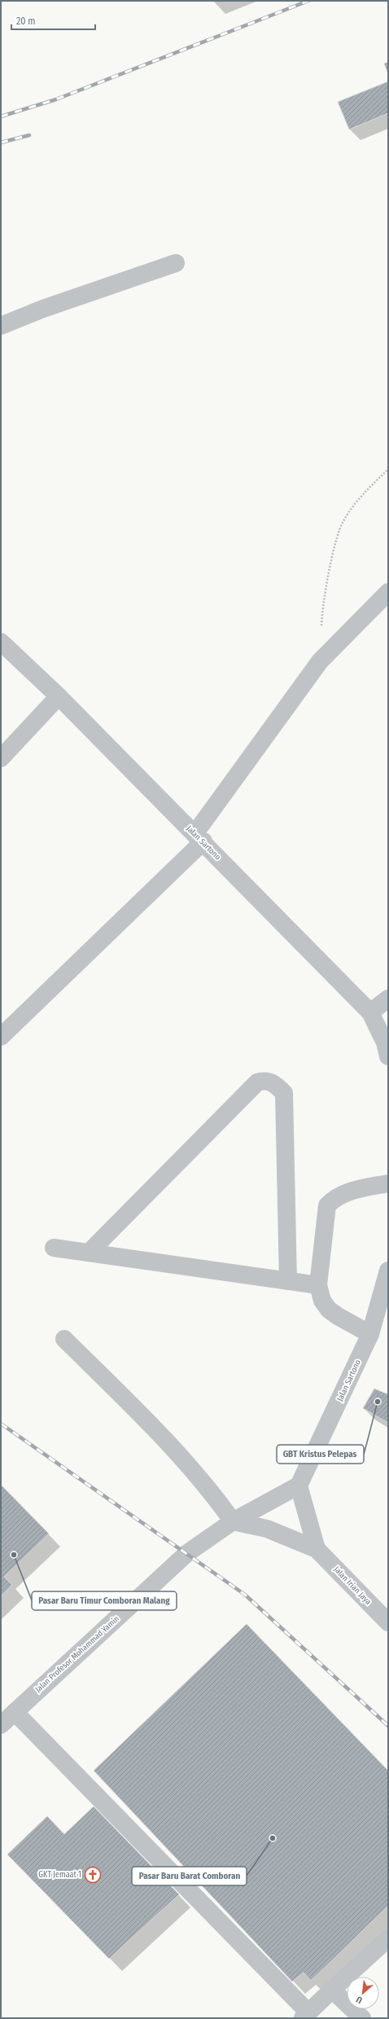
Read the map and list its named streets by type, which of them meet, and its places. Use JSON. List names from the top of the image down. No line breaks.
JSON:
{"streets":{"street":["Jalan Sartono","Jalan Irian Jaya","Jalan Profesor Mohammad Yamin"]},"crossings":[["Jalan Sartono","Jalan Irian Jaya"],["Jalan Sartono","Jalan Profesor Mohammad Yamin"],["Jalan Irian Jaya","Jalan Profesor Mohammad Yamin"]],"places":{"other":["GBT Kristus Pelepas","Pasar Baru Timur Comboran Malang","Pasar Baru Barat Comboran"],"church":["GKT Jemaat 1"]},"scale_bar":"20 m","north":"bottom left"}
